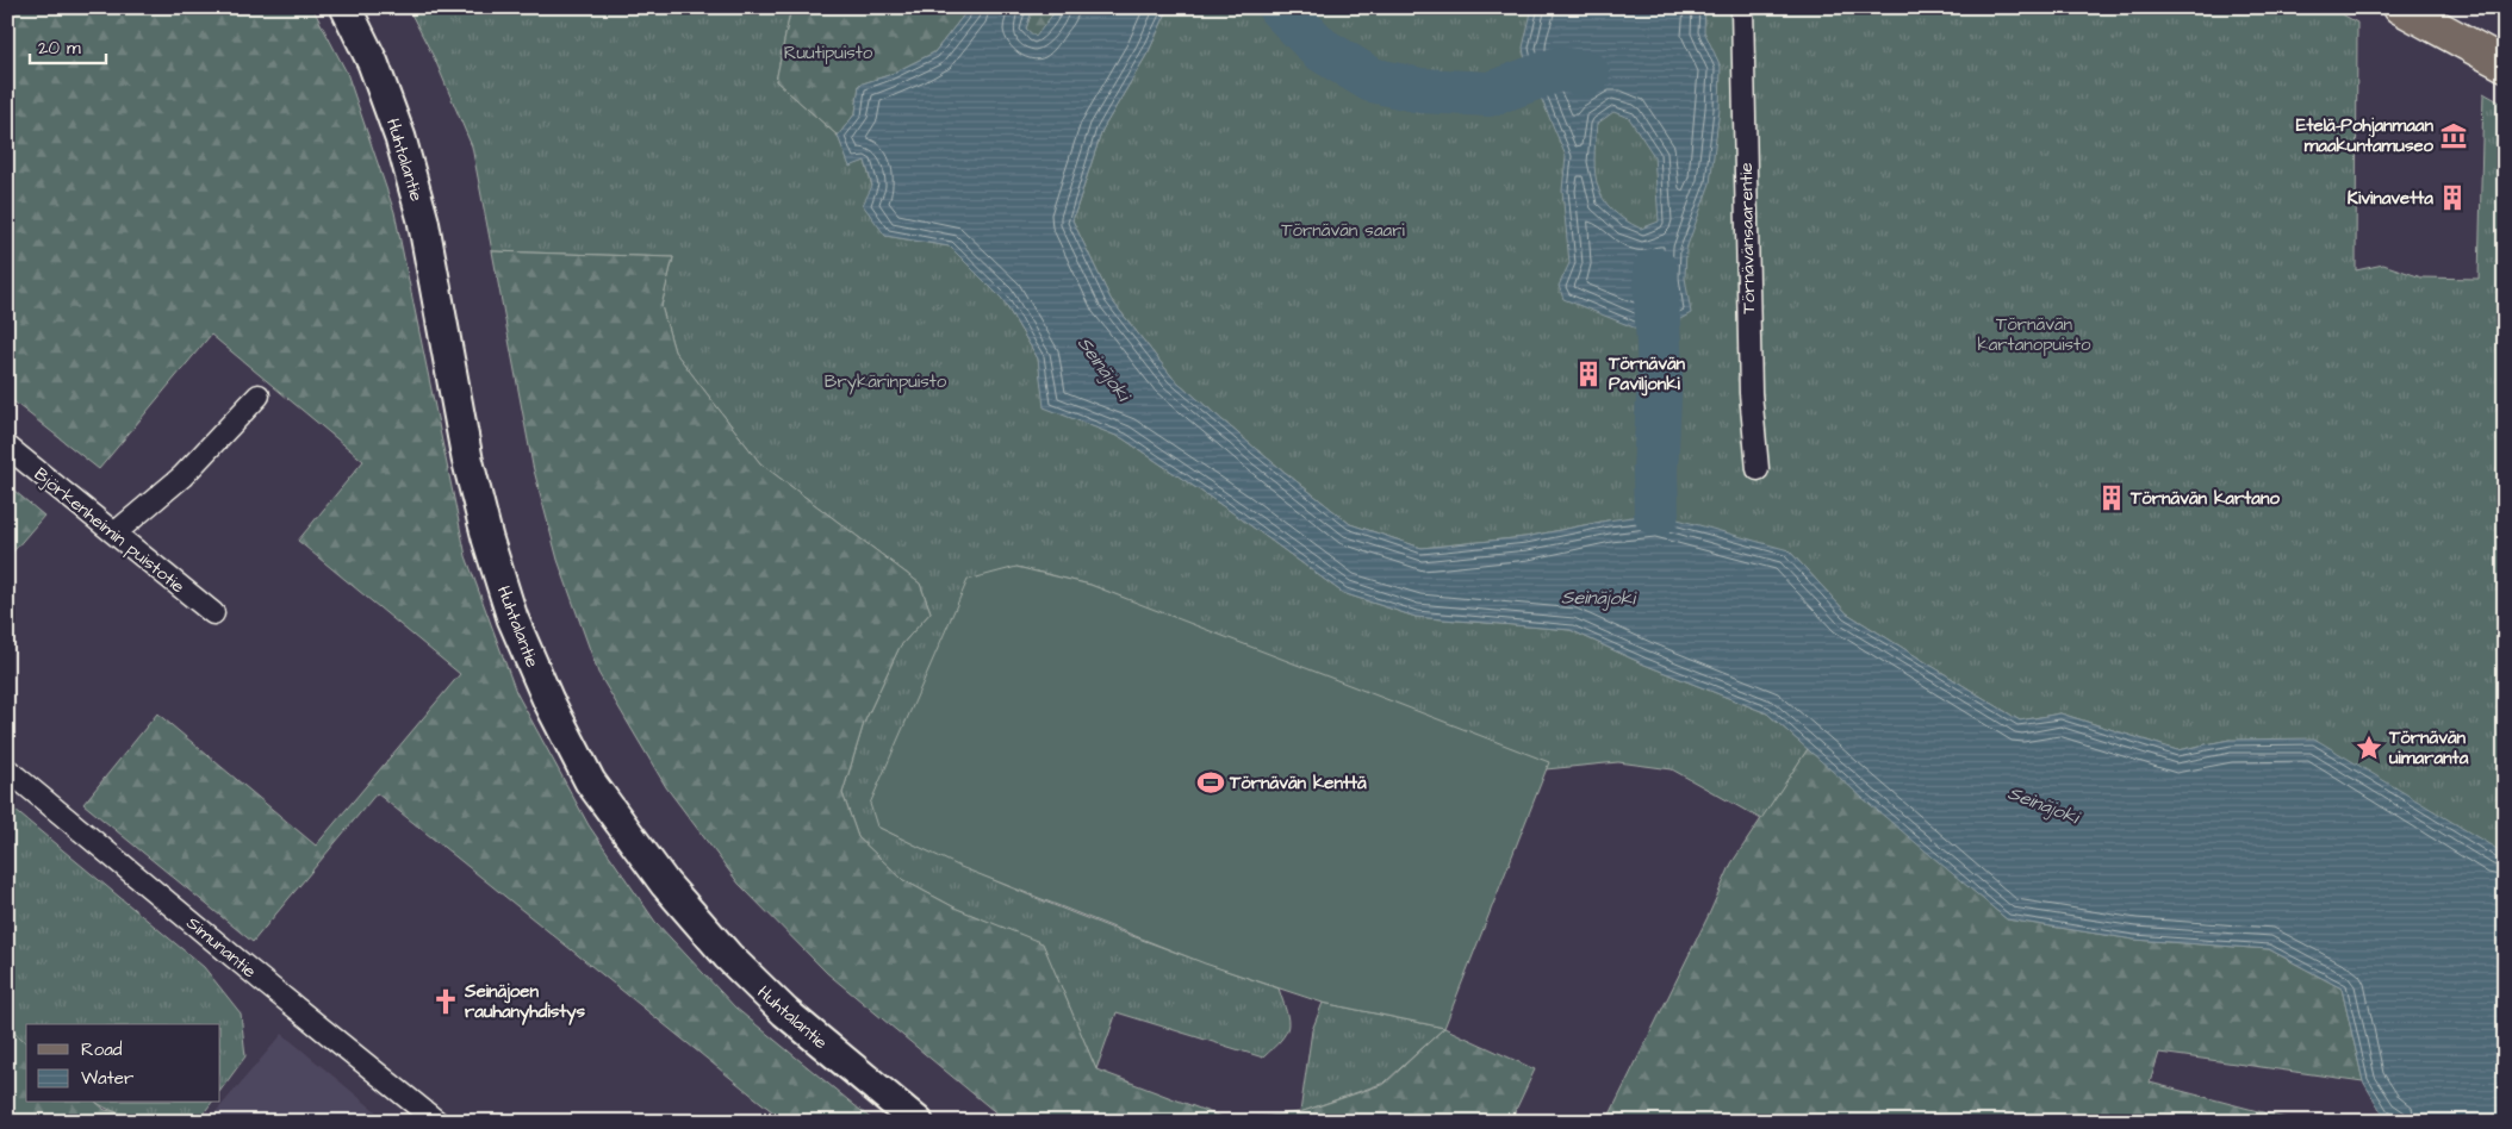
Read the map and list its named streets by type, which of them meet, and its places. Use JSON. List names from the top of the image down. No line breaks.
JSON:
{"streets":{"main road":["Huhtalantie"],"street":["Törnävänsaarentie","Björkenheimin puistotie","Simunantie"]},"water":["Seinäjoki"],"parks":["Ruutipuisto","Törnävän saari","Törnävän kartanopuisto","Brykärinpuisto"],"places":{"museum":["Etelä-Pohjanmaan maakuntamuseo"],"building":["Kivinavetta","Törnävän Paviljonki","Törnävän kartano"],"place":["Törnävän uimaranta"],"sports":["Törnävän kenttä"],"church":["Seinäjoen rauhanyhdistys"]},"legend":["Road","Water"],"scale_bar":"20 m"}
